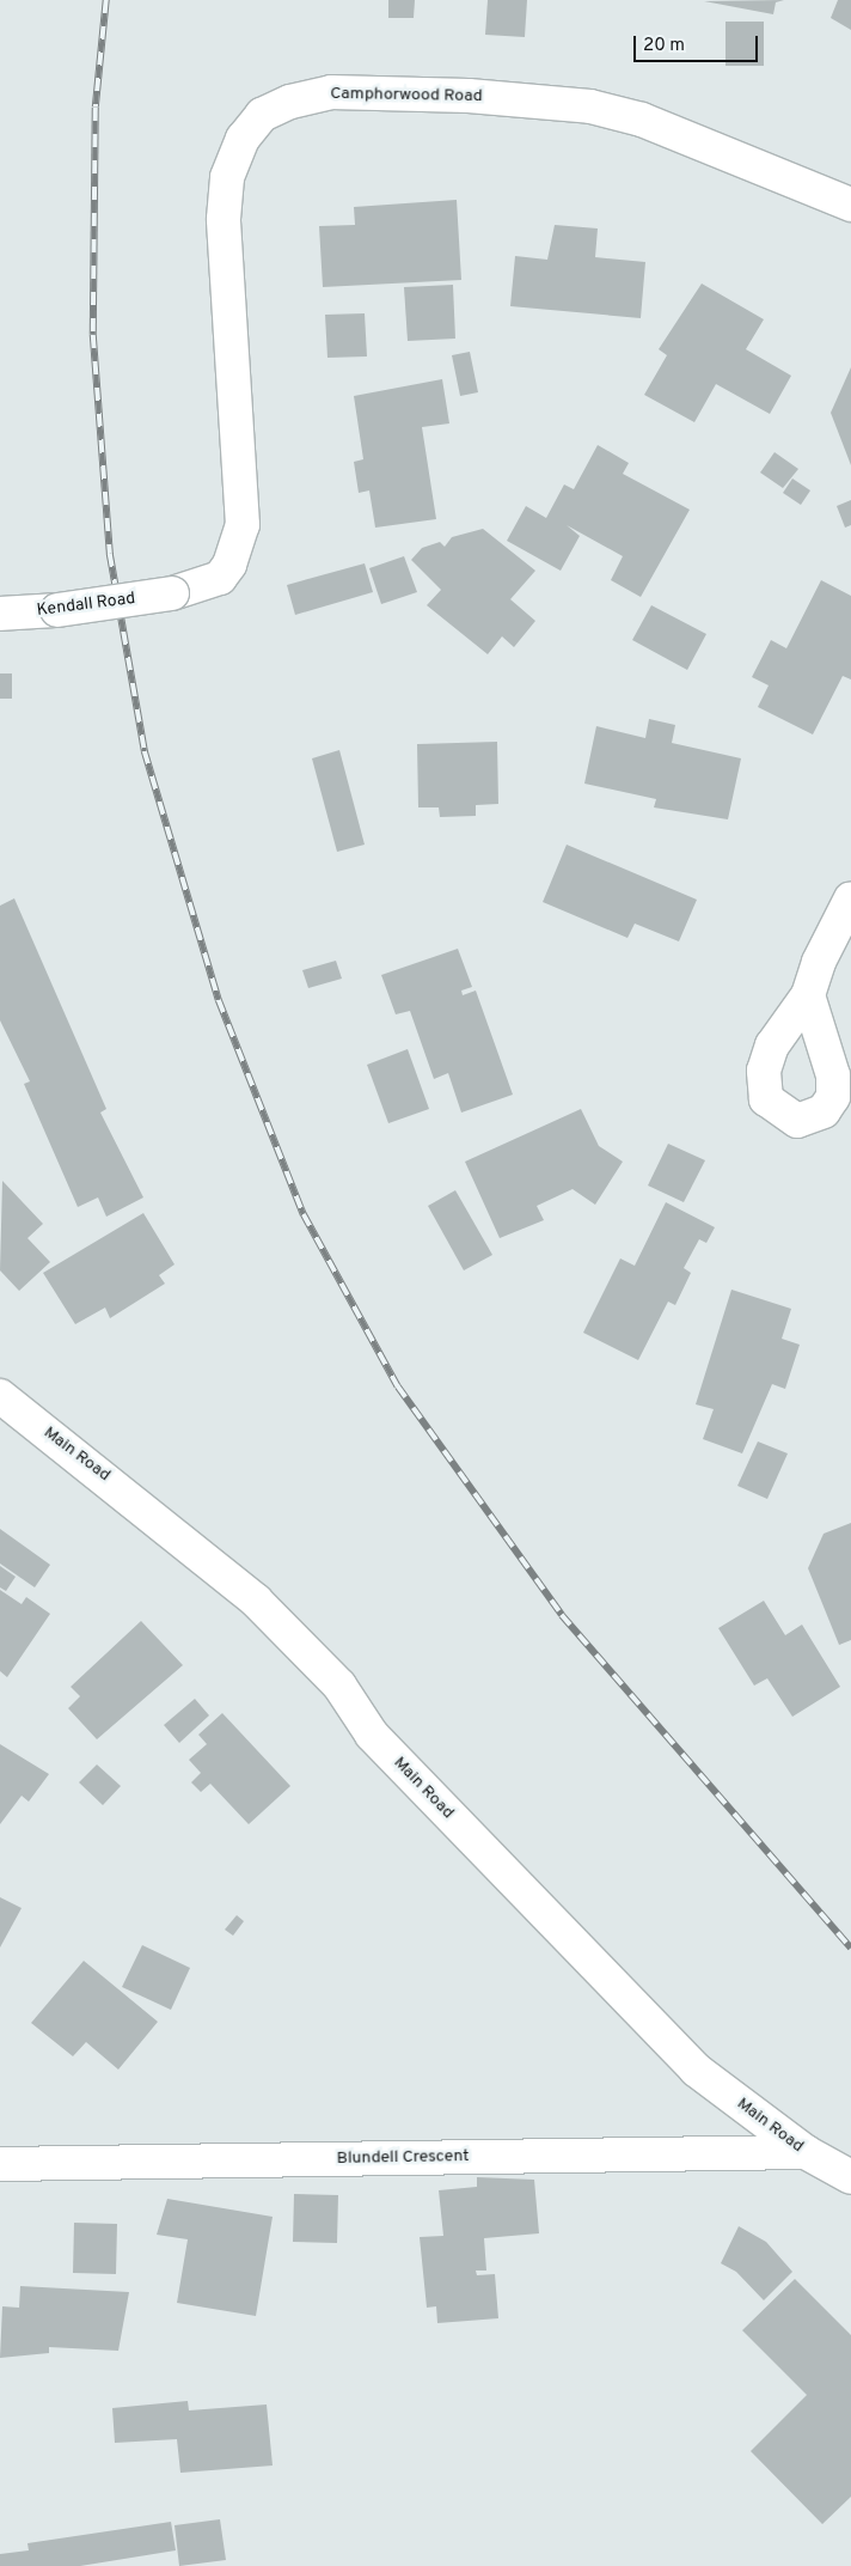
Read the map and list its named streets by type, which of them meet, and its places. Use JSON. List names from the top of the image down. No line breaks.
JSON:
{"streets":{"street":["Camphorwood Road","Kendall Road","Main Road","Blundell Crescent"]},"crossings":[["Camphorwood Road","Kendall Road"],["Main Road","Blundell Crescent"]],"scale_bar":"20 m"}
